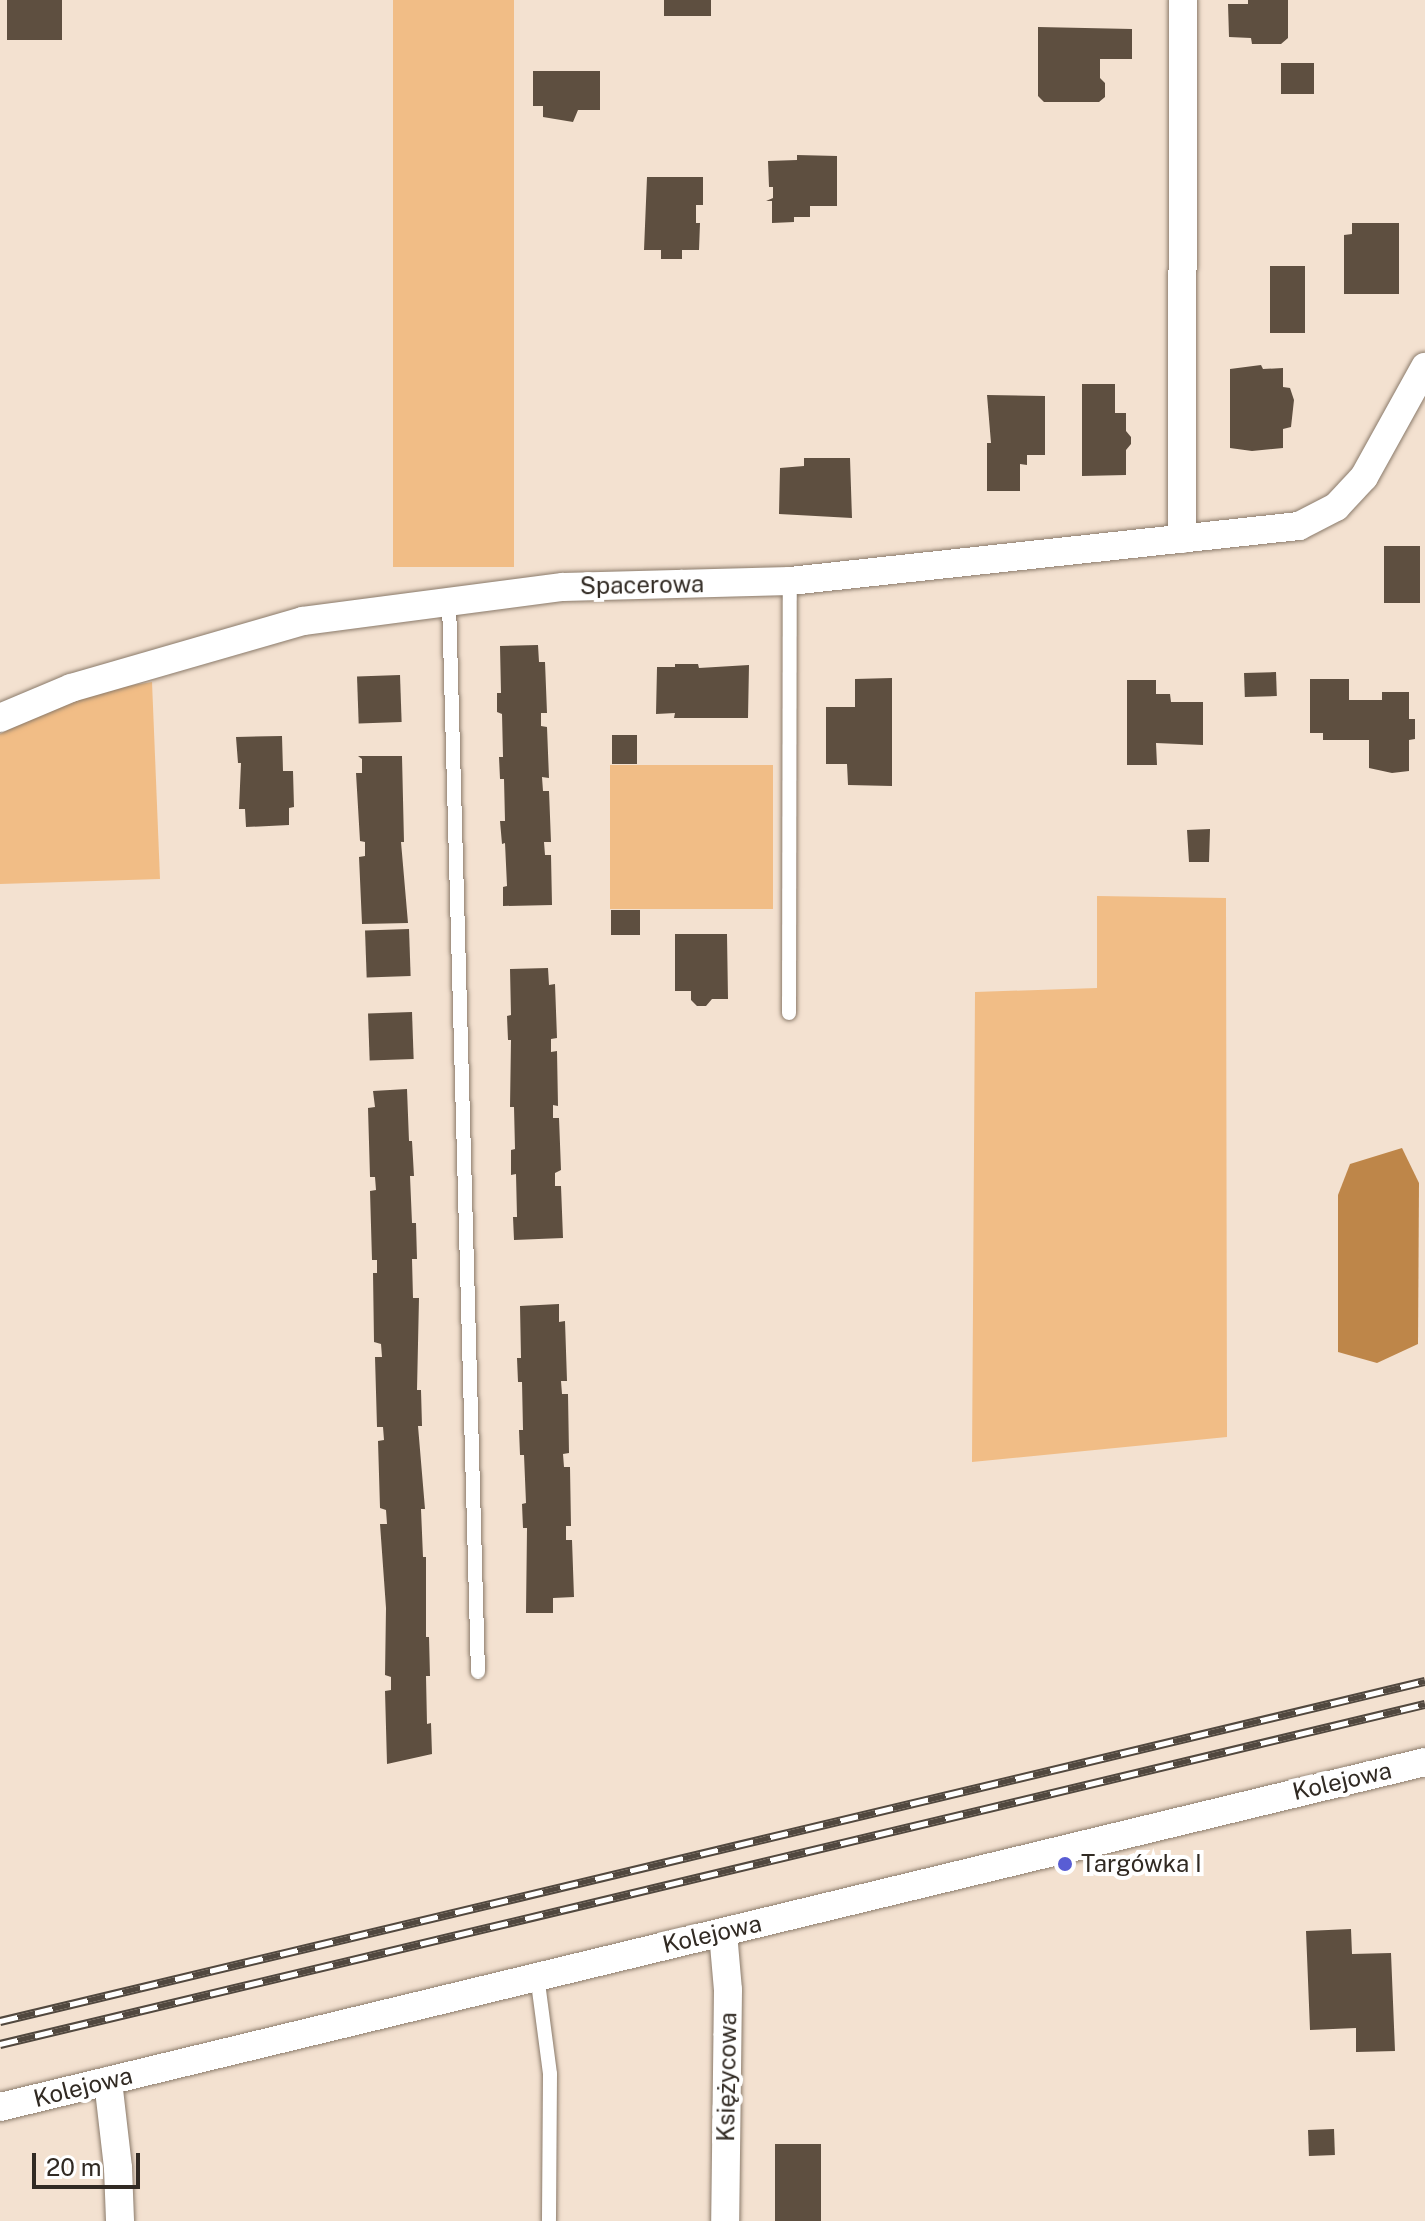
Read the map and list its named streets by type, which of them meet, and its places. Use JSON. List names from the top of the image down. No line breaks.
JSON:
{"streets":{"street":["Spacerowa","Kolejowa","Księżycowa"]},"crossings":[["Kolejowa","Księżycowa"]],"places":["Targówka I"],"scale_bar":"20 m"}
